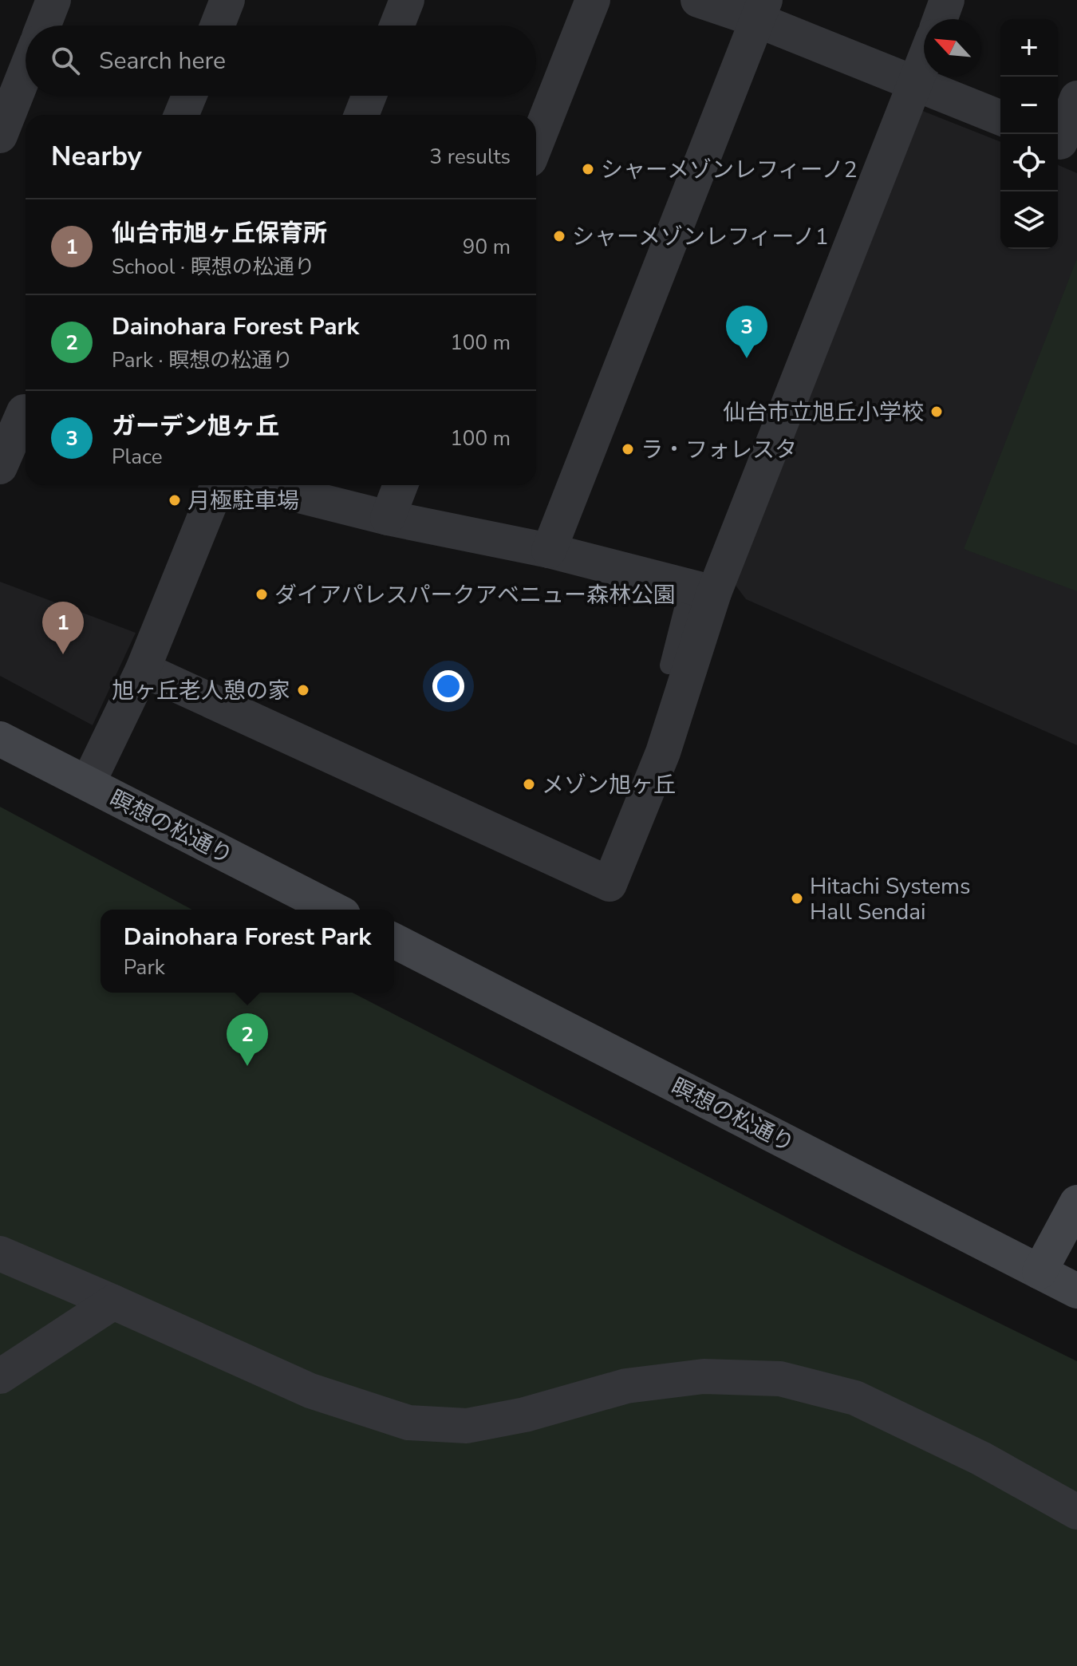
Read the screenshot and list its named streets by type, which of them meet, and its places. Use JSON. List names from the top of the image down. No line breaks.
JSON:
{"streets":{"street":["瞑想の松通り"]},"places":["シャーメゾンレフィーノ2","シャーメゾンレフィーノ1","仙台市立旭丘小学校","ラ・フォレスタ","月極駐車場","ダイアパレスパークアベニュー森林公園","旭ヶ丘老人憩の家","メゾン旭ヶ丘","Hitachi Systems Hall Sendai"],"north":"top left","page":{"map_buttons":["+","−"],"search":"Search here","heading":["Nearby","3 results"],"list":[{"mark":"1","name":"仙台市旭ヶ丘保育所","note":"School · 瞑想の松通り","value":"90 m"},{"mark":"2","name":"Dainohara Forest Park","note":"Park · 瞑想の松通り","value":"100 m"},{"mark":"3","name":"ガーデン旭ヶ丘","note":"Place","value":"100 m"}],"pins":["3","1","2"],"popup":["Dainohara Forest Park","Park"]}}
